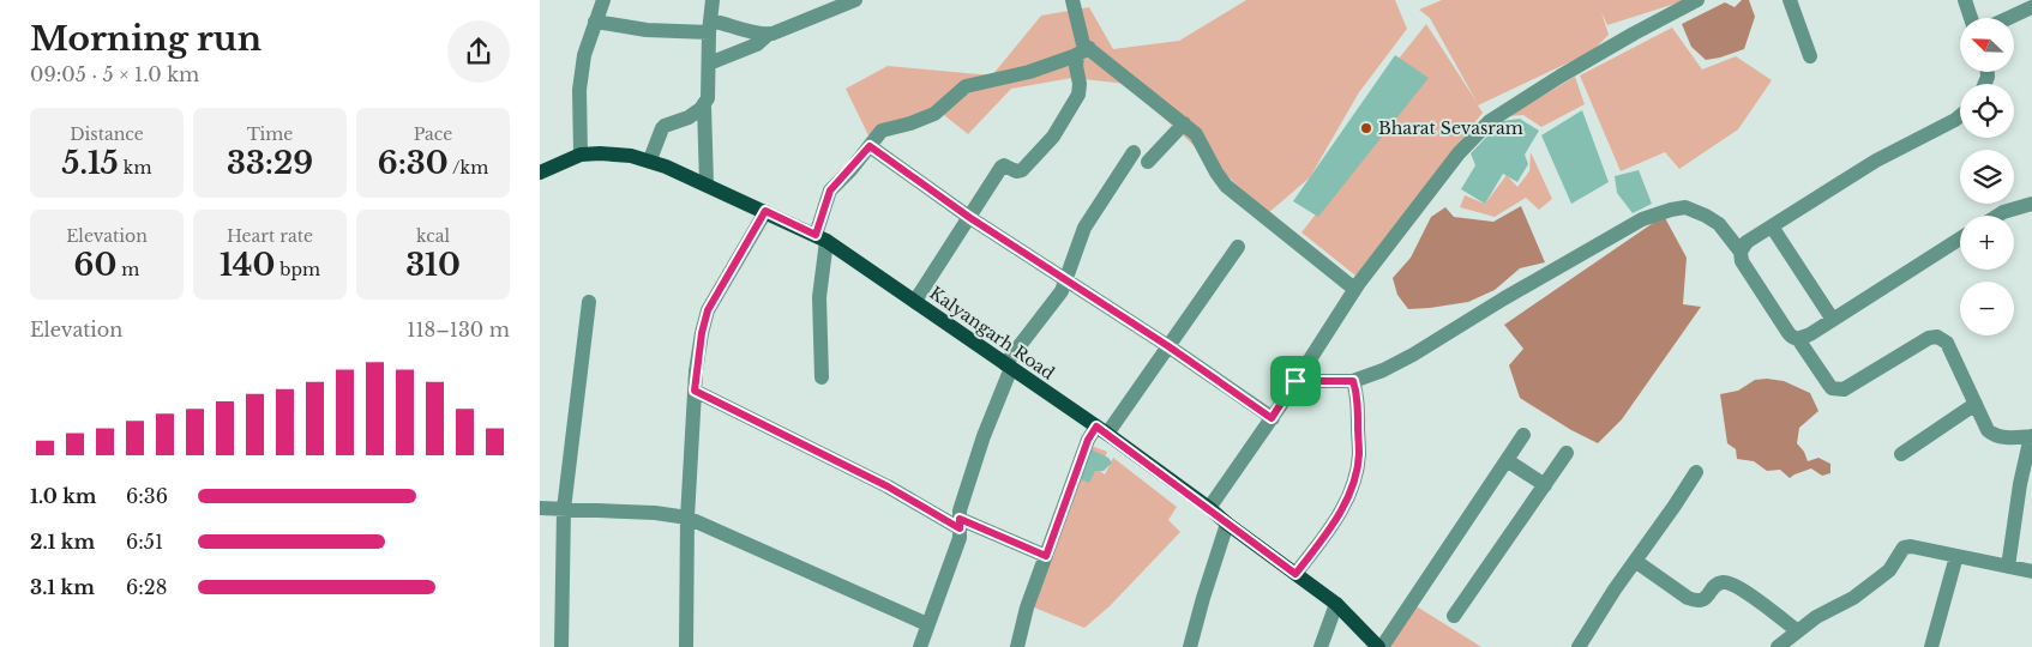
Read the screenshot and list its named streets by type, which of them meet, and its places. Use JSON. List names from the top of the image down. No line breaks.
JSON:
{"streets":{"main road":["Kalyangarh Road"]},"places":["Bharat Sevasram"],"north":"top left","page":{"heading":["Morning run","09:05 · 5 × 1.0 km"],"map_buttons":["+","−"],"stats":[["Distance","5.15 km"],["Time","33:29"],["Pace","6:30 /km"],["Elevation","60 m"],["Heart rate","140 bpm"],["kcal","310"]],"chart":["Elevation","118–130 m"],"list":[{"name":"1.0 km","note":"6:36"},{"name":"2.1 km","note":"6:51"},{"name":"3.1 km","note":"6:28"}]}}
